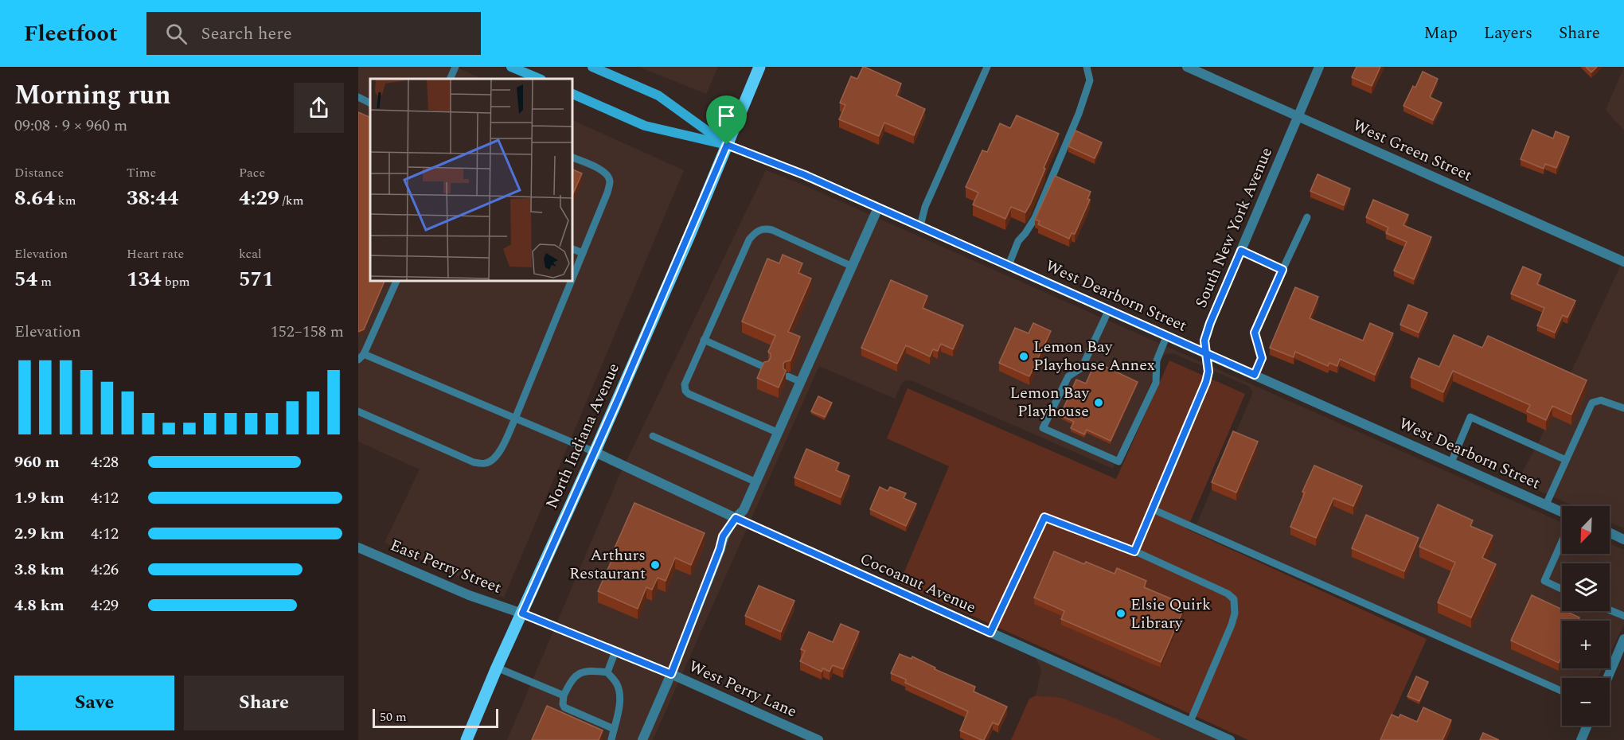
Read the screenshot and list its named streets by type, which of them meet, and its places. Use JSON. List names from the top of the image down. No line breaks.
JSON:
{"streets":{"main road":["North Indiana Avenue"],"street":["West Green Street","South New York Avenue","West Dearborn Street","East Perry Street","Cocoanut Avenue","West Perry Lane"]},"crossings":[["West Green Street","South New York Avenue"],["South New York Avenue","West Dearborn Street"],["West Dearborn Street","North Indiana Avenue"],["North Indiana Avenue","East Perry Street"],["North Indiana Avenue","Cocoanut Avenue"],["North Indiana Avenue","West Perry Lane"],["East Perry Street","West Perry Lane"]],"places":["Lemon Bay Playhouse Annex","Lemon Bay Playhouse","Arthurs Restaurant","Elsie Quirk Library"],"scale_bar":"50 m","north":"bottom left","page":{"header":"Fleetfoot","search":"Search here","nav":["Map","Layers","Share"],"heading":["Morning run","09:08 · 9 × 960 m"],"stats":[["Distance","8.64 km"],["Time","38:44"],["Pace","4:29 /km"],["Elevation","54 m"],["Heart rate","134 bpm"],["kcal","571"]],"chart":["Elevation","152–158 m"],"list":[{"name":"960 m","note":"4:28"},{"name":"1.9 km","note":"4:12"},{"name":"2.9 km","note":"4:12"},{"name":"3.8 km","note":"4:26"},{"name":"4.8 km","note":"4:29"}],"map_buttons":["+","−"],"buttons":["Save","Share"],"scale":"50 m"}}
